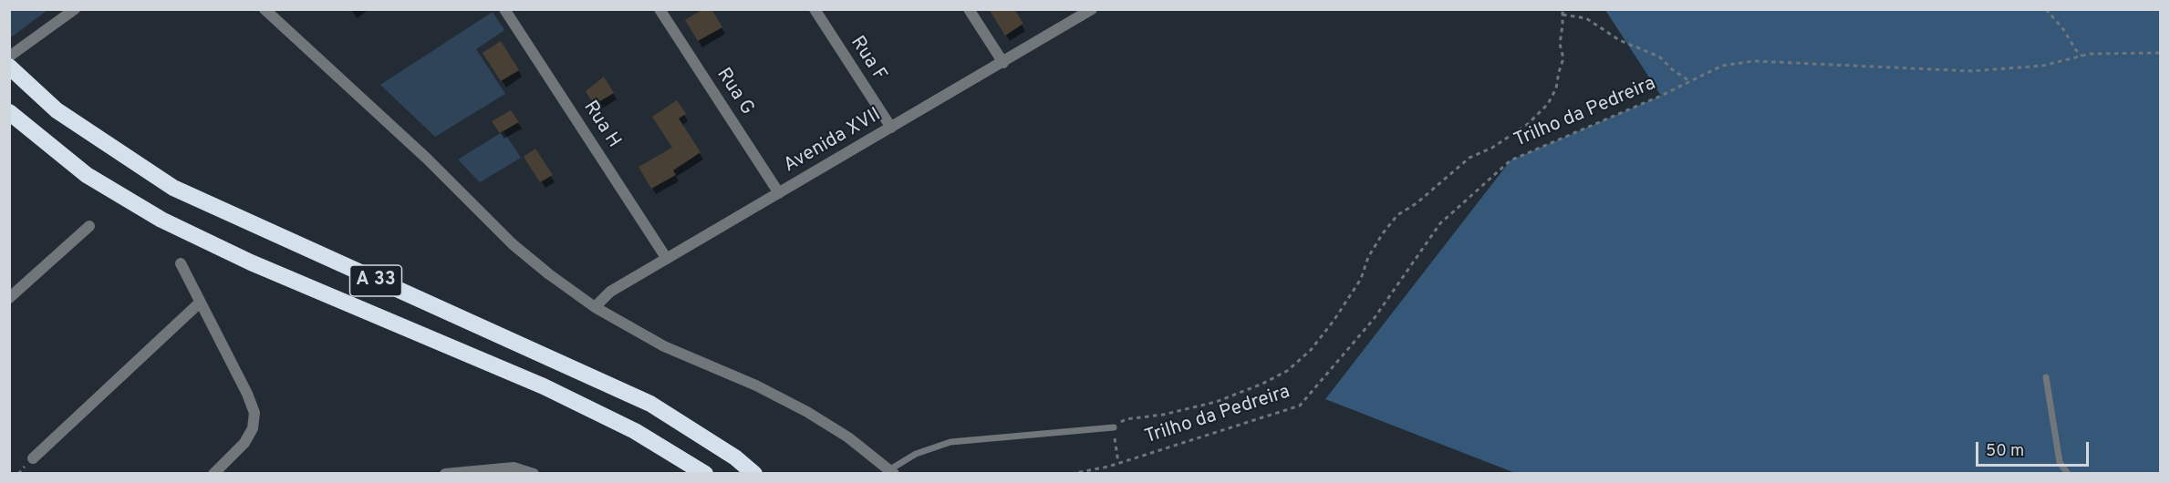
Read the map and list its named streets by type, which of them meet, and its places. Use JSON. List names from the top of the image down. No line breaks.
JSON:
{"streets":{"highway":["A 33"],"street":["Rua F","Rua G","Rua H","Avenida XVII"],"path":["Trilho da Pedreira"]},"crossings":[["Rua F","Avenida XVII"],["Rua G","Avenida XVII"],["Rua H","Avenida XVII"]],"scale_bar":"50 m"}
